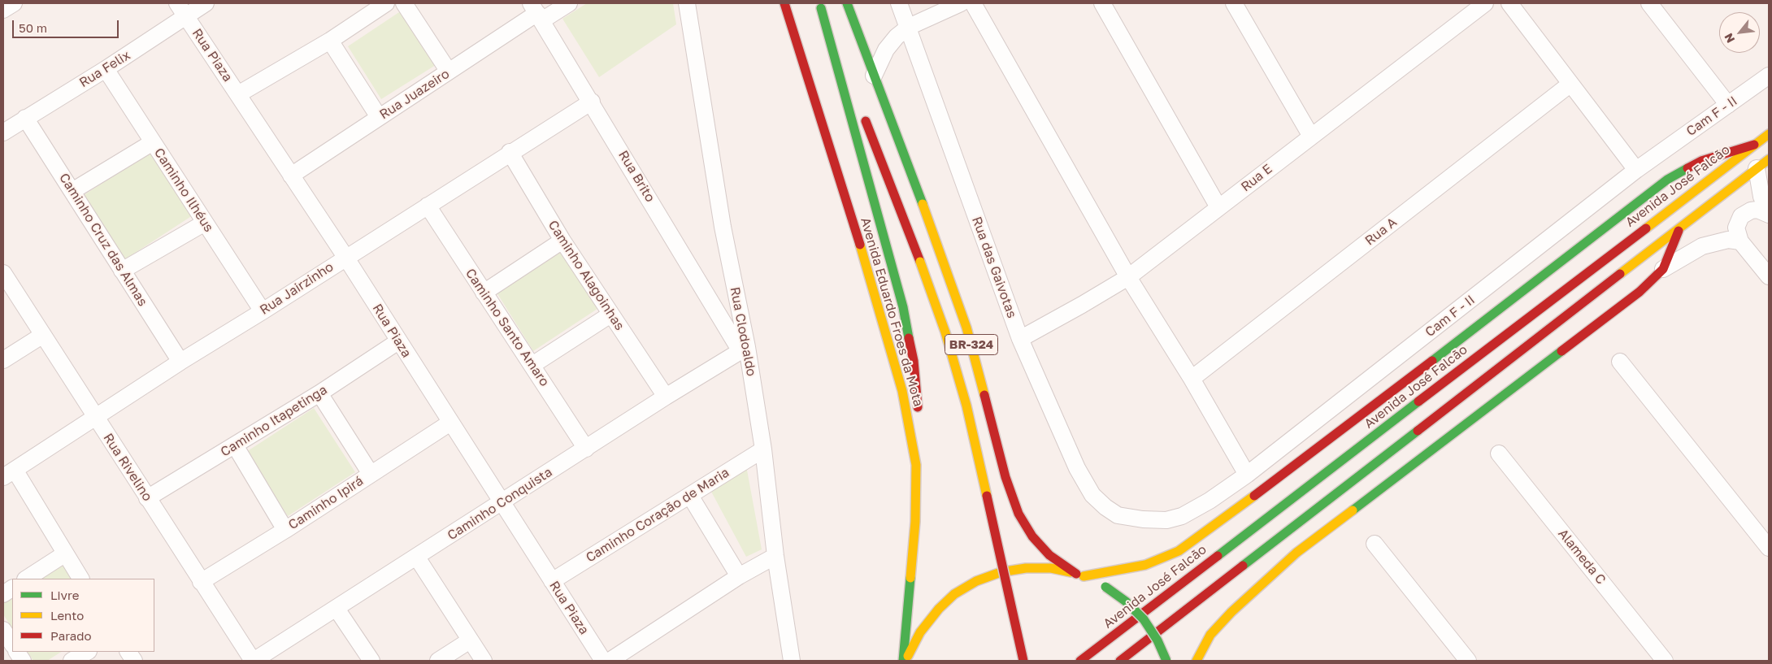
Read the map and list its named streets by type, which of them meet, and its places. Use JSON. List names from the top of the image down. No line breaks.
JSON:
{"streets":{"main road":["Avenida José Falcão","Avenida Eduardo Froes da Mota","BR-324"],"street":["Rua Piaza","Rua Felix","Rua Juazeiro","Cam F - II","Rua Brito","Rua E","Caminho Ilhéus","Rua A","Caminho Cruz das Almas","Rua das Gaivotas","Caminho Alagoinhas","Rua Jairzinho","Caminho Santo Amaro","Rua Clodoaldo","Caminho Itapetinga","Rua Rivelino","Caminho Ipirá","Caminho Conquista","Caminho Coração de Maria","Alameda C"]},"crossings":[["Rua Piaza","Rua Felix"],["Rua Piaza","Rua Juazeiro"],["Rua Piaza","Rua Jairzinho"],["Rua Piaza","Caminho Itapetinga"],["Rua Piaza","Caminho Ipirá"],["Rua Piaza","Caminho Conquista"],["Rua Piaza","Caminho Coração de Maria"],["Rua Felix","Caminho Ilhéus"],["Rua Felix","Caminho Cruz das Almas"],["Rua Juazeiro","Rua Brito"],["Cam F - II","Rua das Gaivotas"],["Rua Brito","Rua Jairzinho"],["Rua Brito","Rua Clodoaldo"],["Rua Brito","Caminho Conquista"],["Rua E","Rua das Gaivotas"],["Caminho Ilhéus","Rua Jairzinho"],["Caminho Cruz das Almas","Rua Jairzinho"],["Caminho Alagoinhas","Rua Jairzinho"],["Caminho Alagoinhas","Caminho Conquista"],["Rua Jairzinho","Caminho Santo Amaro"],["Rua Jairzinho","Rua Rivelino"],["Caminho Santo Amaro","Caminho Conquista"],["Rua Clodoaldo","Caminho Conquista"],["Rua Clodoaldo","Caminho Coração de Maria"],["Caminho Itapetinga","Rua Rivelino"],["Rua Rivelino","Caminho Ipirá"],["Rua Rivelino","Caminho Conquista"]],"legend":["Livre","Lento","Parado"],"scale_bar":"50 m","north":"bottom left"}
